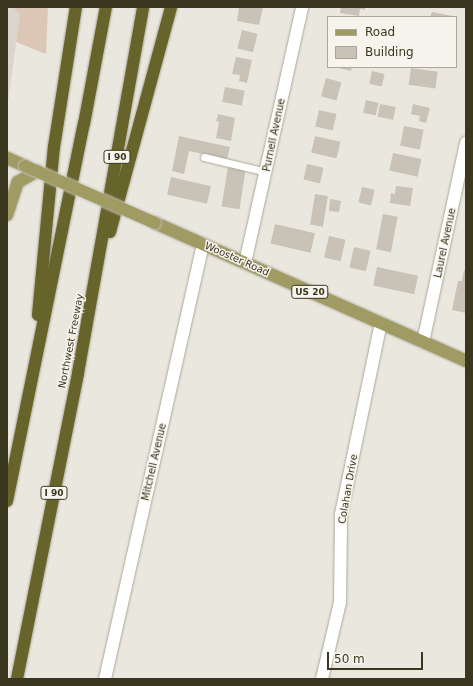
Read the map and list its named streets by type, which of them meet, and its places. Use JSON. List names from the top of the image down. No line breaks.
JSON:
{"streets":{"highway":["I 90","Northwest Freeway"],"main road":["Wooster Road","US 20"],"street":["Purnell Avenue","Laurel Avenue","Mitchell Avenue","Colahan Drive"]},"crossings":[["Purnell Avenue","Wooster Road"],["Laurel Avenue","Wooster Road"],["Wooster Road","Mitchell Avenue"],["Wooster Road","Colahan Drive"]],"legend":["Road","Building"],"scale_bar":"50 m"}
